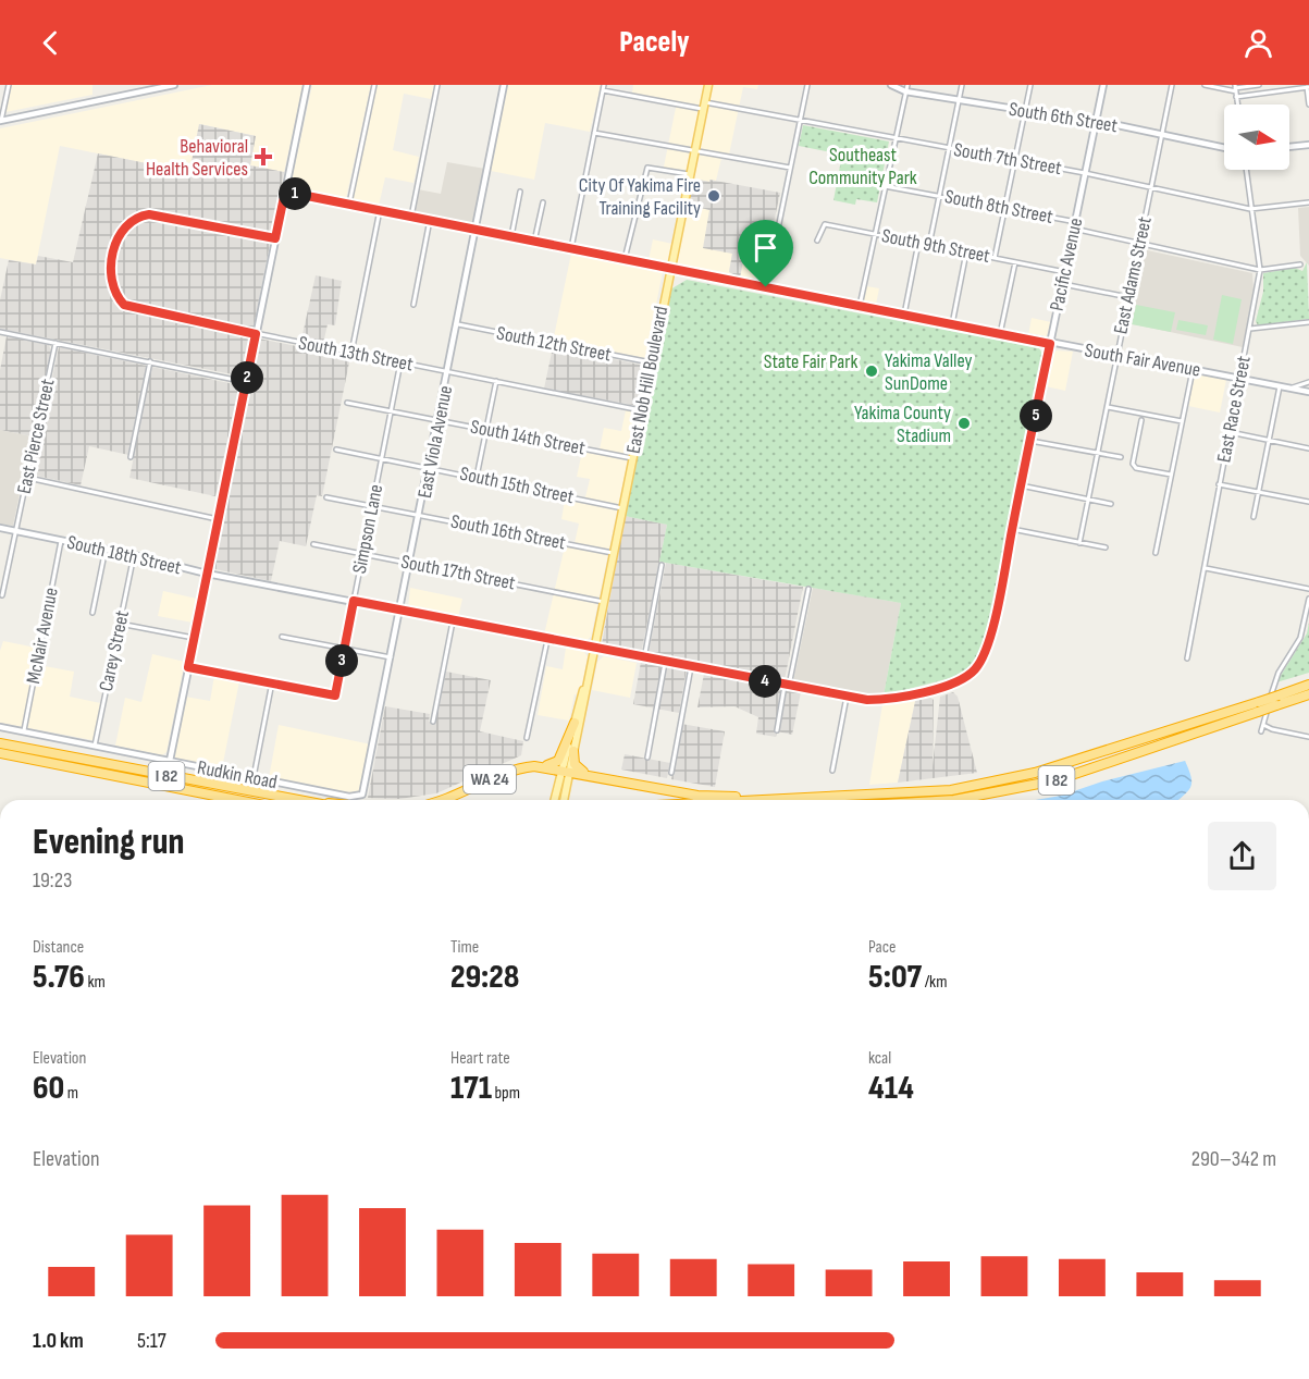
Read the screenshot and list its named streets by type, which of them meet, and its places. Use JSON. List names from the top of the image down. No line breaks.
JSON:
{"streets":{"highway":["I 82","WA 24"],"main road":["East Nob Hill Boulevard"],"street":["South 6th Street","South 7th Street","South 8th Street","South 9th Street","Pacific Avenue","East Adams Street","South 12th Street","South 13th Street","South Fair Avenue","East Race Street","East Pierce Street","South 14th Street","East Viola Avenue","South 15th Street","Simpson Lane","South 16th Street","South 18th Street","South 17th Street","McNair Avenue","Carey Street","Rudkin Road"]},"crossings":[["South 6th Street","Pacific Avenue"],["South 6th Street","East Adams Street"],["South 7th Street","Pacific Avenue"],["South 7th Street","East Adams Street"],["South 7th Street","East Nob Hill Boulevard"],["South 7th Street","East Race Street"],["South 8th Street","Pacific Avenue"],["South 8th Street","East Adams Street"],["South 8th Street","East Race Street"],["South 9th Street","Pacific Avenue"],["Pacific Avenue","South Fair Avenue"],["Pacific Avenue","South 18th Street"],["East Adams Street","South Fair Avenue"],["South 12th Street","East Nob Hill Boulevard"],["South 12th Street","East Viola Avenue"],["South 13th Street","East Nob Hill Boulevard"],["South 13th Street","East Viola Avenue"],["South 13th Street","Simpson Lane"],["South Fair Avenue","East Nob Hill Boulevard"],["South Fair Avenue","East Race Street"],["South Fair Avenue","East Viola Avenue"],["East Nob Hill Boulevard","South 14th Street"],["East Nob Hill Boulevard","South 15th Street"],["East Nob Hill Boulevard","South 16th Street"],["East Nob Hill Boulevard","South 18th Street"],["East Nob Hill Boulevard","South 17th Street"],["East Nob Hill Boulevard","WA 24"],["East Pierce Street","South 18th Street"],["South 14th Street","East Viola Avenue"],["South 14th Street","Simpson Lane"],["East Viola Avenue","South 15th Street"],["East Viola Avenue","South 16th Street"],["East Viola Avenue","South 18th Street"],["East Viola Avenue","South 17th Street"],["South 15th Street","Simpson Lane"],["Simpson Lane","South 16th Street"],["Simpson Lane","South 18th Street"],["Simpson Lane","South 17th Street"],["South 18th Street","McNair Avenue"],["South 18th Street","Carey Street"],["McNair Avenue","Rudkin Road"],["Carey Street","Rudkin Road"],["I 82","WA 24"]],"parks":["Southeast Community Park","State Fair Park"],"places":{"health":["Behavioral Health Services"],"other":["City Of Yakima Fire Training Facility","Yakima Valley SunDome","Yakima County Stadium"]},"north":"right","page":{"header":"Pacely","pins":["1","2","5","3","4"],"heading":["Evening run","19:23"],"stats":[["Distance","5.76 km"],["Time","29:28"],["Pace","5:07 /km"],["Elevation","60 m"],["Heart rate","171 bpm"],["kcal","414"]],"chart":["Elevation","290–342 m"],"list":[{"name":"1.0 km","note":"5:17"}]}}
